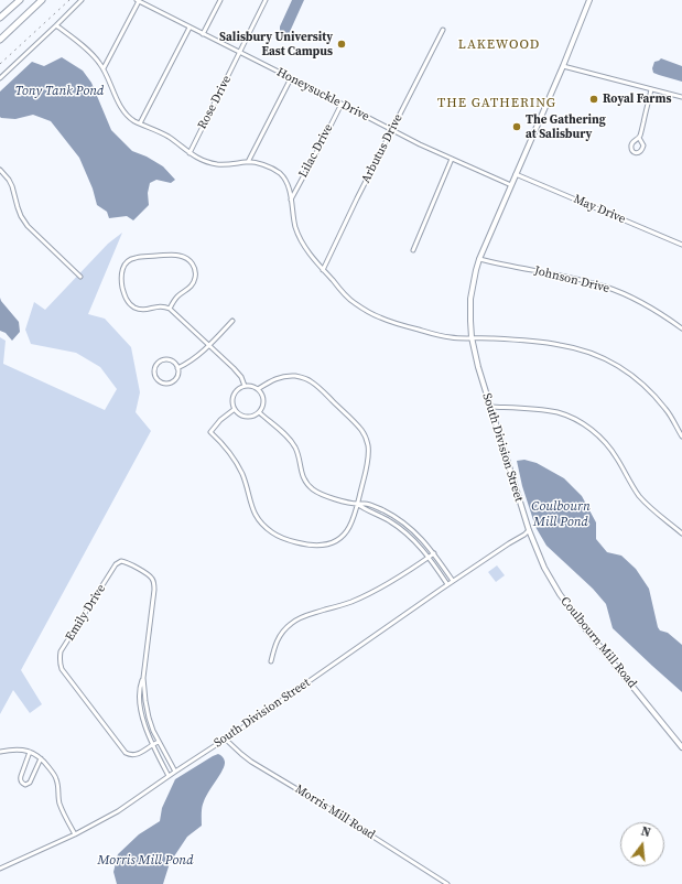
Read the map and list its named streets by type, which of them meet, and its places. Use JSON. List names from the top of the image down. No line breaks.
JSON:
{"streets":{"street":["Honeysuckle Drive","Rose Drive","Arbutus Drive","Lilac Drive","May Drive","Johnson Drive","South Division Street","Emily Drive","Coulbourn Mill Road","Morris Mill Road"]},"crossings":[["Honeysuckle Drive","Rose Drive"],["Honeysuckle Drive","Arbutus Drive"],["Honeysuckle Drive","Lilac Drive"],["Honeysuckle Drive","South Division Street"],["May Drive","South Division Street"],["Johnson Drive","South Division Street"],["South Division Street","Emily Drive"],["South Division Street","Coulbourn Mill Road"],["South Division Street","Morris Mill Road"]],"districts":["LAKEWOOD","THE GATHERING"],"water":["Tony Tank Pond","Coulbourn Mill Pond","Morris Mill Pond"],"places":["Salisbury University East Campus","Royal Farms","The Gathering at Salisbury"],"north":"top"}
